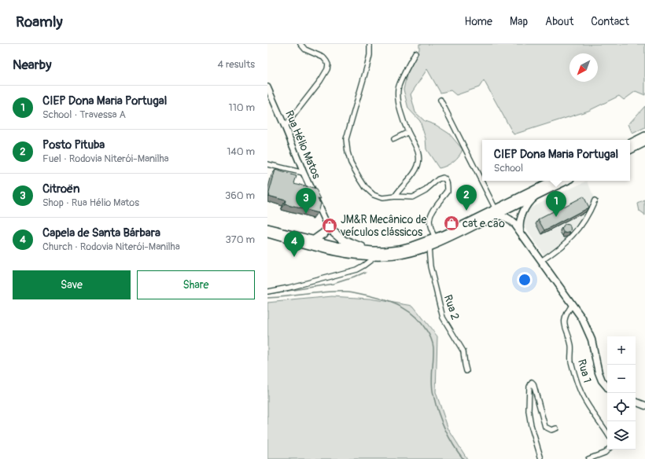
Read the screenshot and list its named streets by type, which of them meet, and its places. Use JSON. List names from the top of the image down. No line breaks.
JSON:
{"streets":{"street":["Rua Hélio Matos","Rua 2","Rua 1"]},"places":{"shop":["cat e cão","JM&R Mecânico de veículos clássicos"]},"north":"bottom left","page":{"header":"Roamly","nav":["Home","Map","About","Contact"],"heading":["Nearby","4 results"],"list":[{"mark":"1","name":"CIEP Dona Maria Portugal","note":"School · Travessa A","value":"110 m"},{"mark":"2","name":"Posto Pituba","note":"Fuel · Rodovia Niterói-Manilha","value":"140 m"},{"mark":"3","name":"Citroën","note":"Shop · Rua Hélio Matos","value":"360 m"},{"mark":"4","name":"Capela de Santa Bárbara","note":"Church · Rodovia Niterói-Manilha","value":"370 m"}],"popup":["CIEP Dona Maria Portugal","School"],"pins":["2","3","1","4"],"buttons":["Save","Share"],"map_buttons":["+","−"]}}
